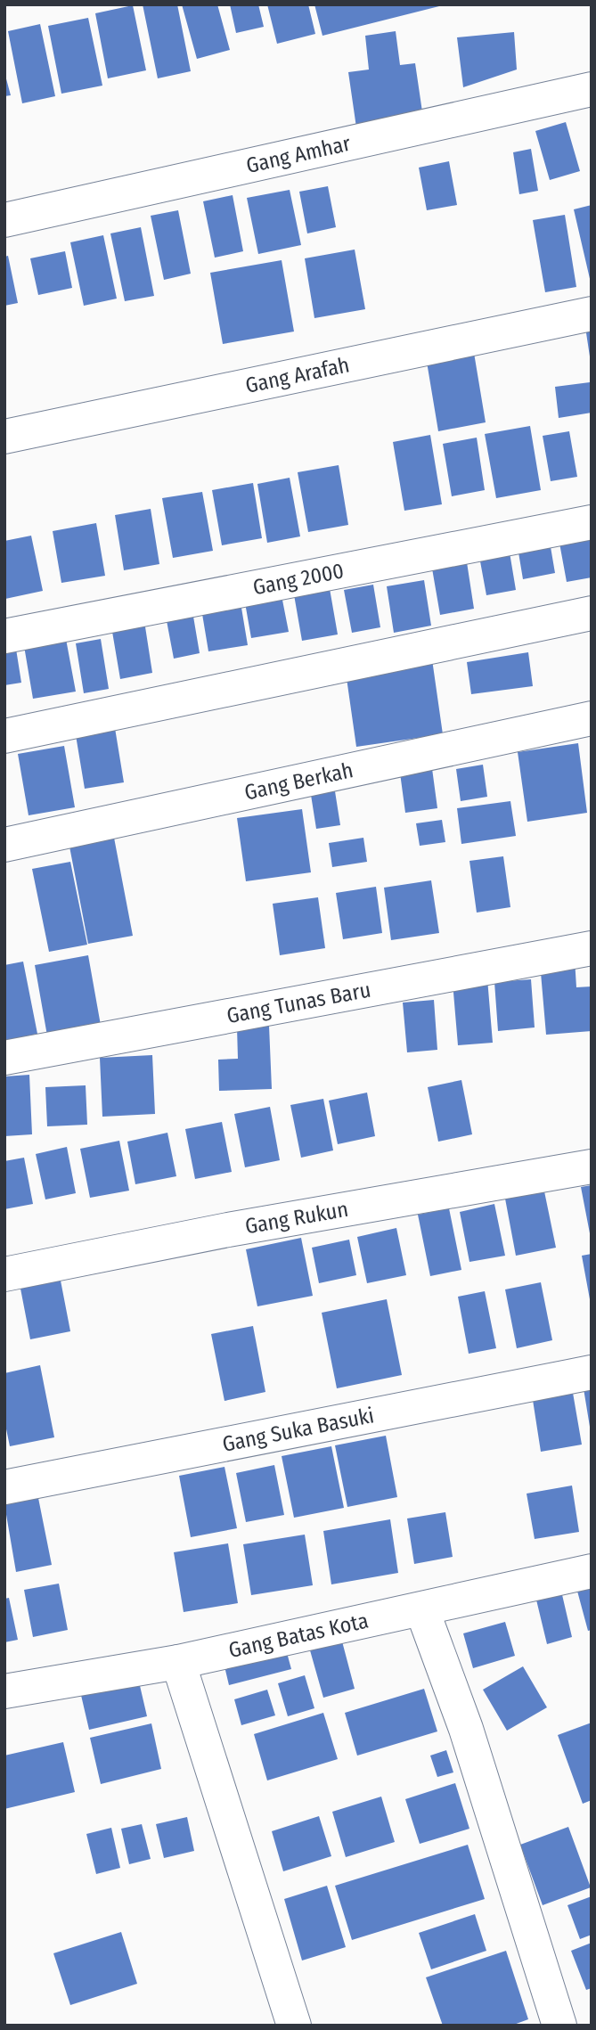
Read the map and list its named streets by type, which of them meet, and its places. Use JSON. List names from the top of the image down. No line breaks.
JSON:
{"streets":{"street":["Gang Amhar","Gang Arafah","Gang 2000","Gang Berkah","Gang Tunas Baru","Gang Rukun","Gang Suka Basuki","Gang Batas Kota"]}}
